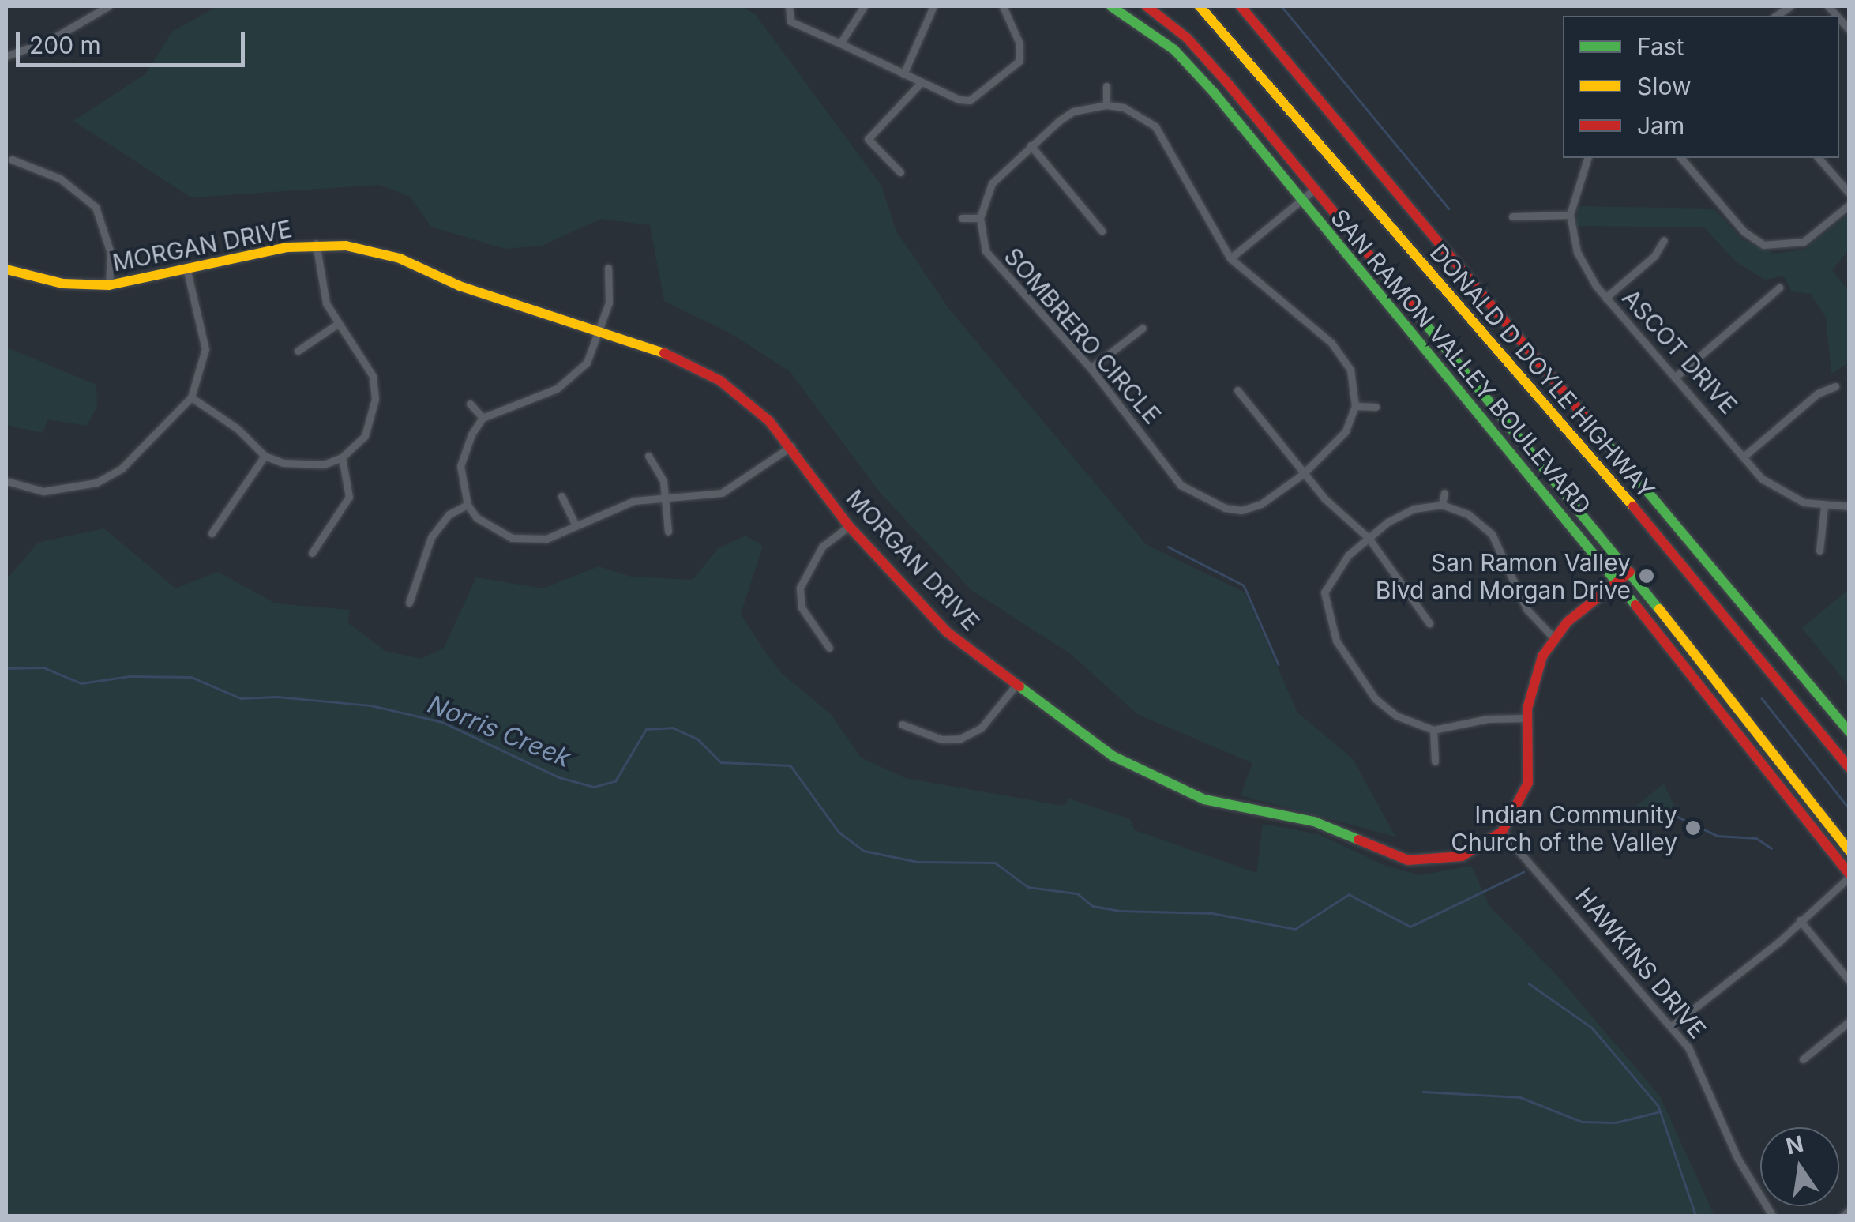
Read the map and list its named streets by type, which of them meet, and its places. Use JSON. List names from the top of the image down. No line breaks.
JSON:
{"streets":{"main road":["MORGAN DRIVE","SAN RAMON VALLEY BOULEVARD","DONALD D DOYLE HIGHWAY"],"street":["SOMBRERO CIRCLE","ASCOT DRIVE","HAWKINS DRIVE"]},"crossings":[["MORGAN DRIVE","SAN RAMON VALLEY BOULEVARD"],["MORGAN DRIVE","HAWKINS DRIVE"]],"water":["Norris Creek"],"places":["San Ramon Valley Blvd and Morgan Drive","Indian Community Church of the Valley"],"legend":["Fast","Slow","Jam"],"scale_bar":"200 m","north":"top"}
